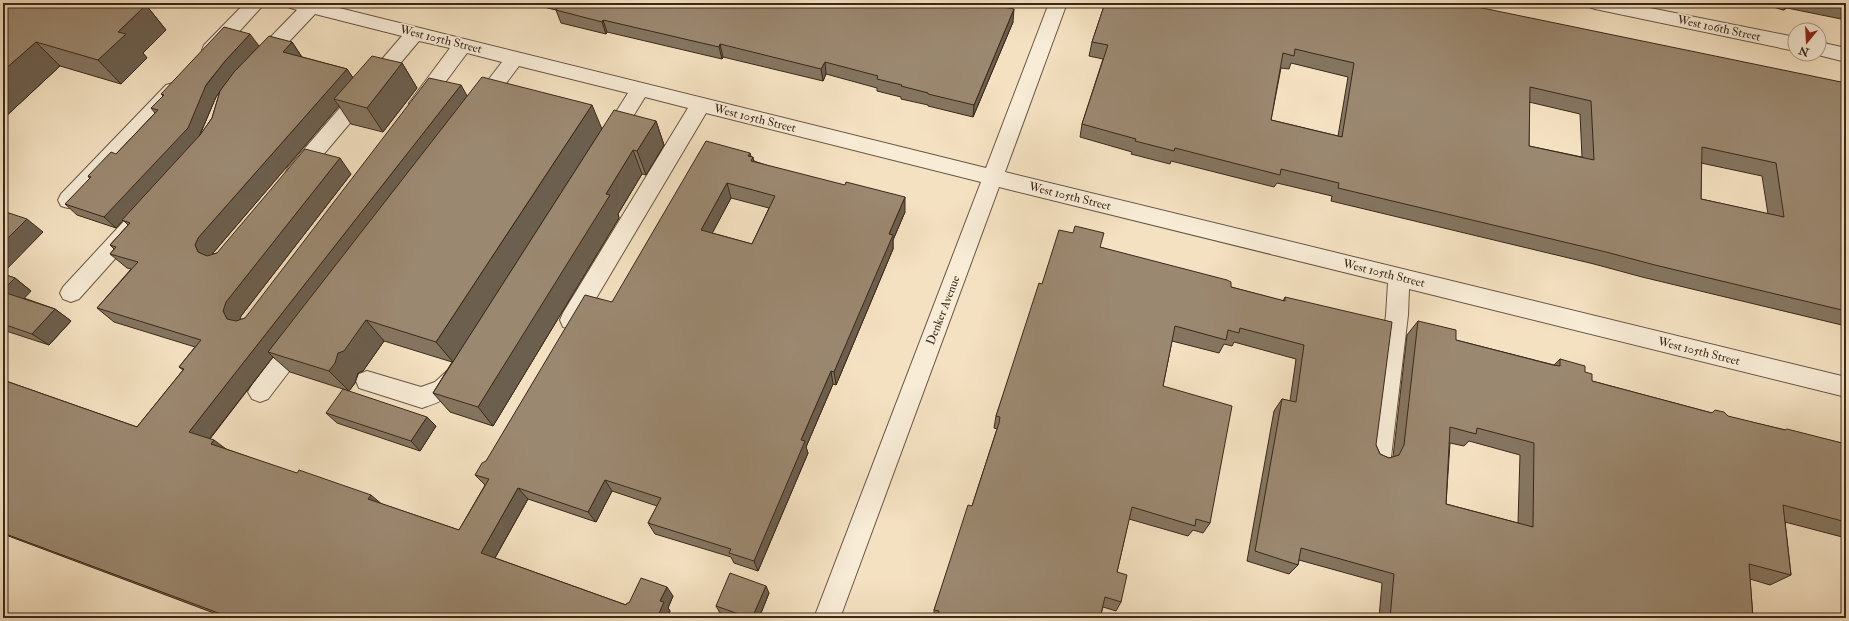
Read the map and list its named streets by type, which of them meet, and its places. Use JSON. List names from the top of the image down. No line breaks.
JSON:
{"streets":{"street":["West 106th Street","West 105th Street","Denker Avenue"]},"crossings":[["West 105th Street","Denker Avenue"]],"north":"bottom"}
